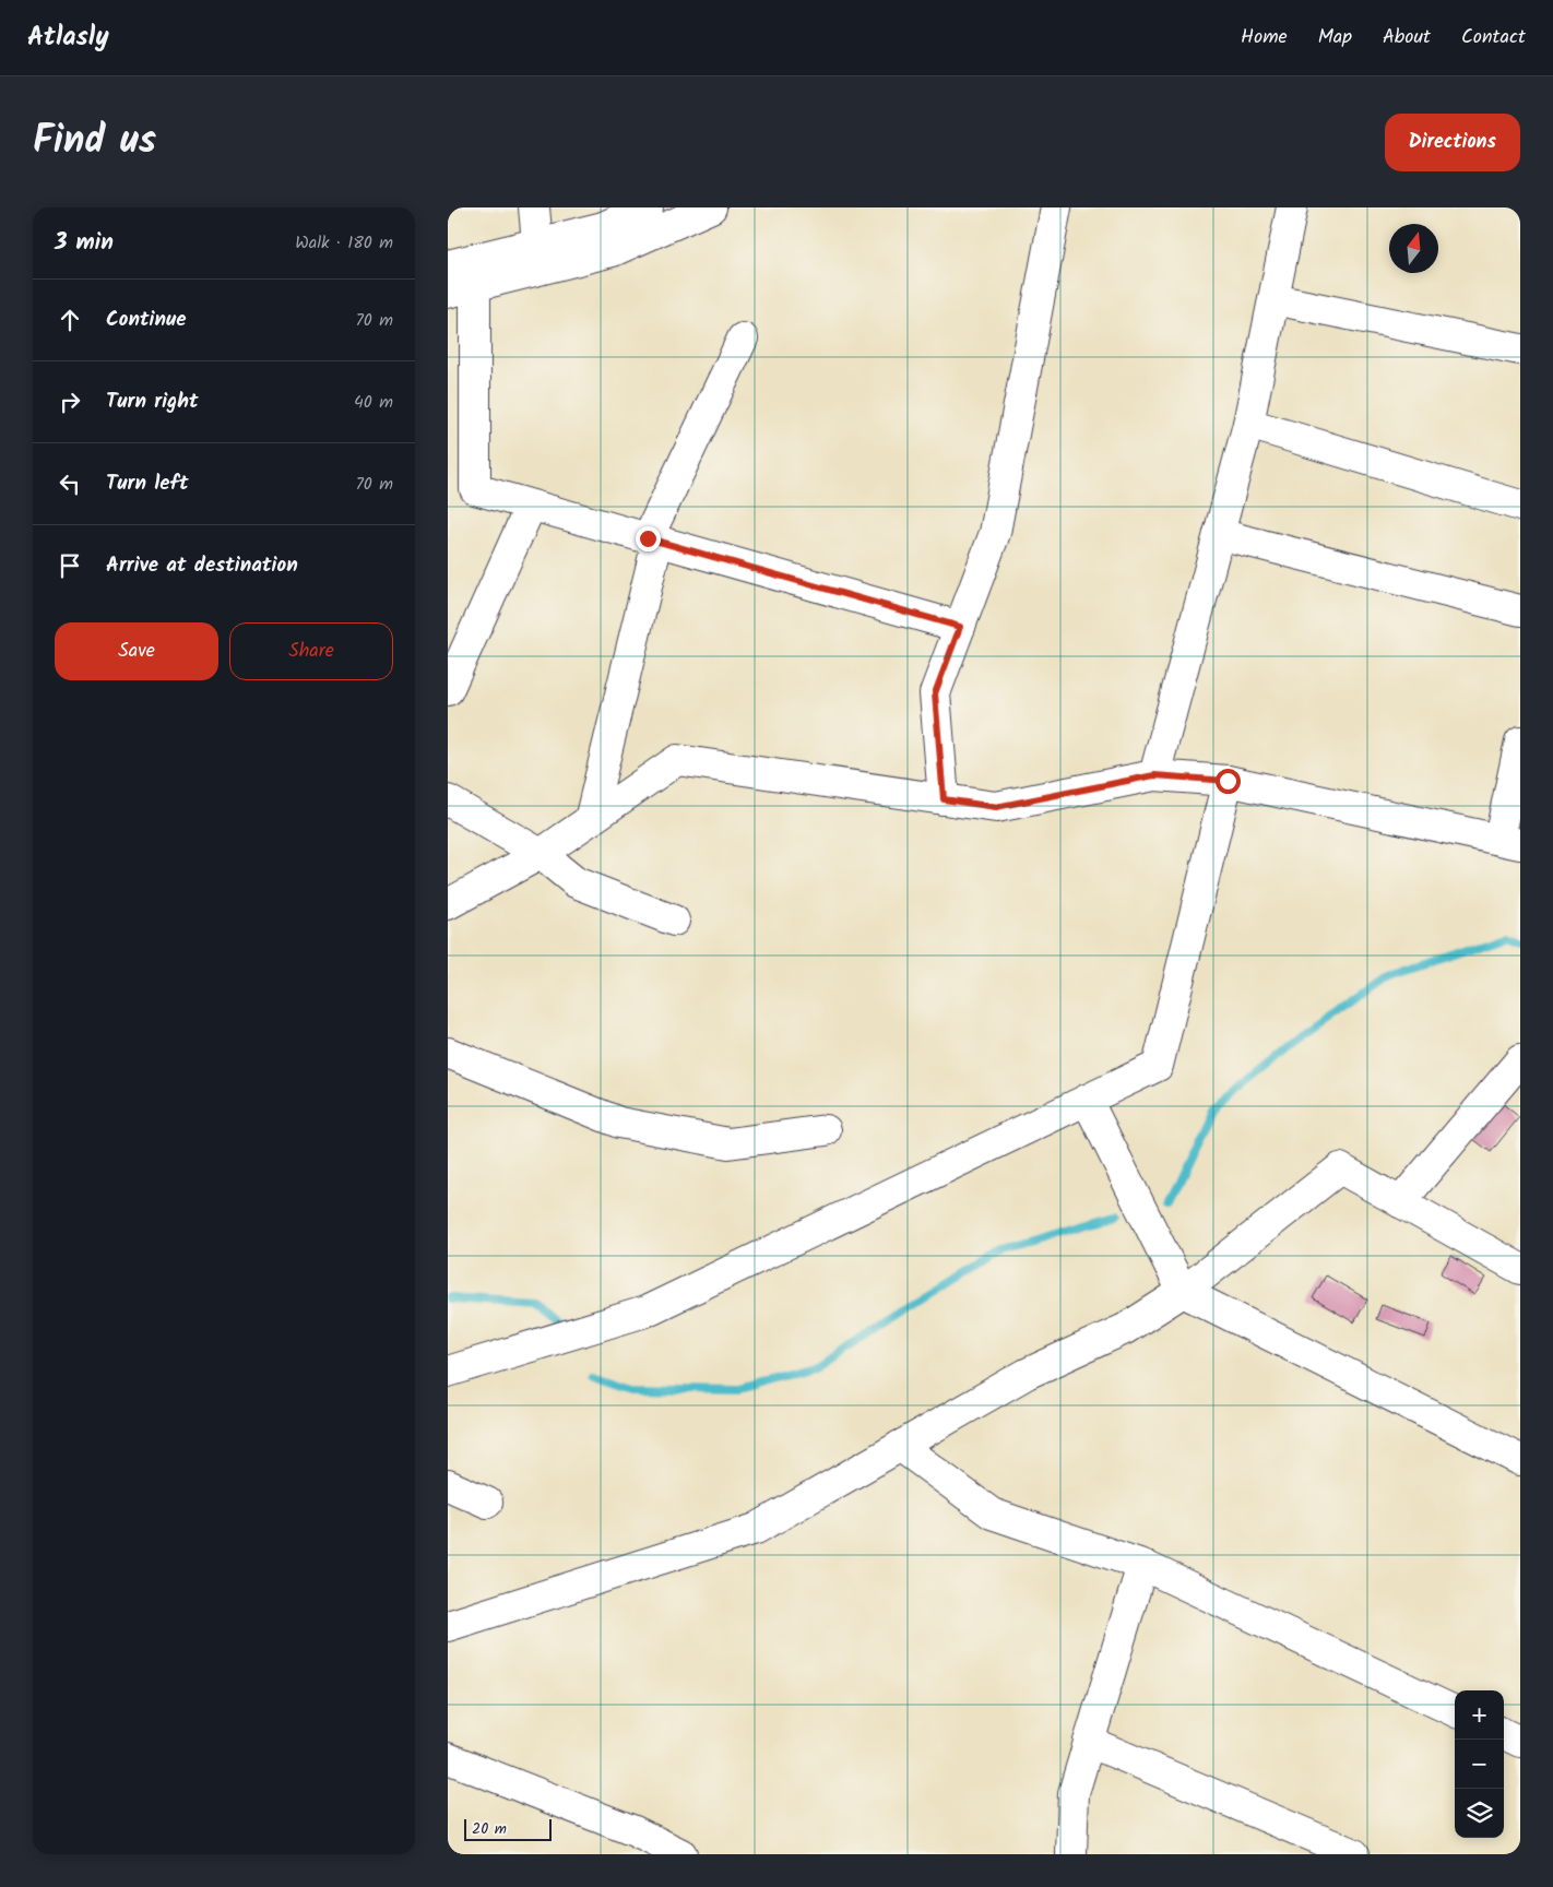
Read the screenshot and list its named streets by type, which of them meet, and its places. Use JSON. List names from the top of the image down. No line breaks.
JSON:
{"scale_bar":"20 m","north":"top","page":{"header":"Atlasly","nav":["Home","Map","About","Contact"],"title":"Find us","buttons":["Directions",["Save","Share"]],"heading":["3 min","Walk · 180 m"],"list":[["Continue","70 m"],["Turn right","40 m"],["Turn left","70 m"],"Arrive at destination"],"map_buttons":["+","−"],"scale":"20 m"}}
